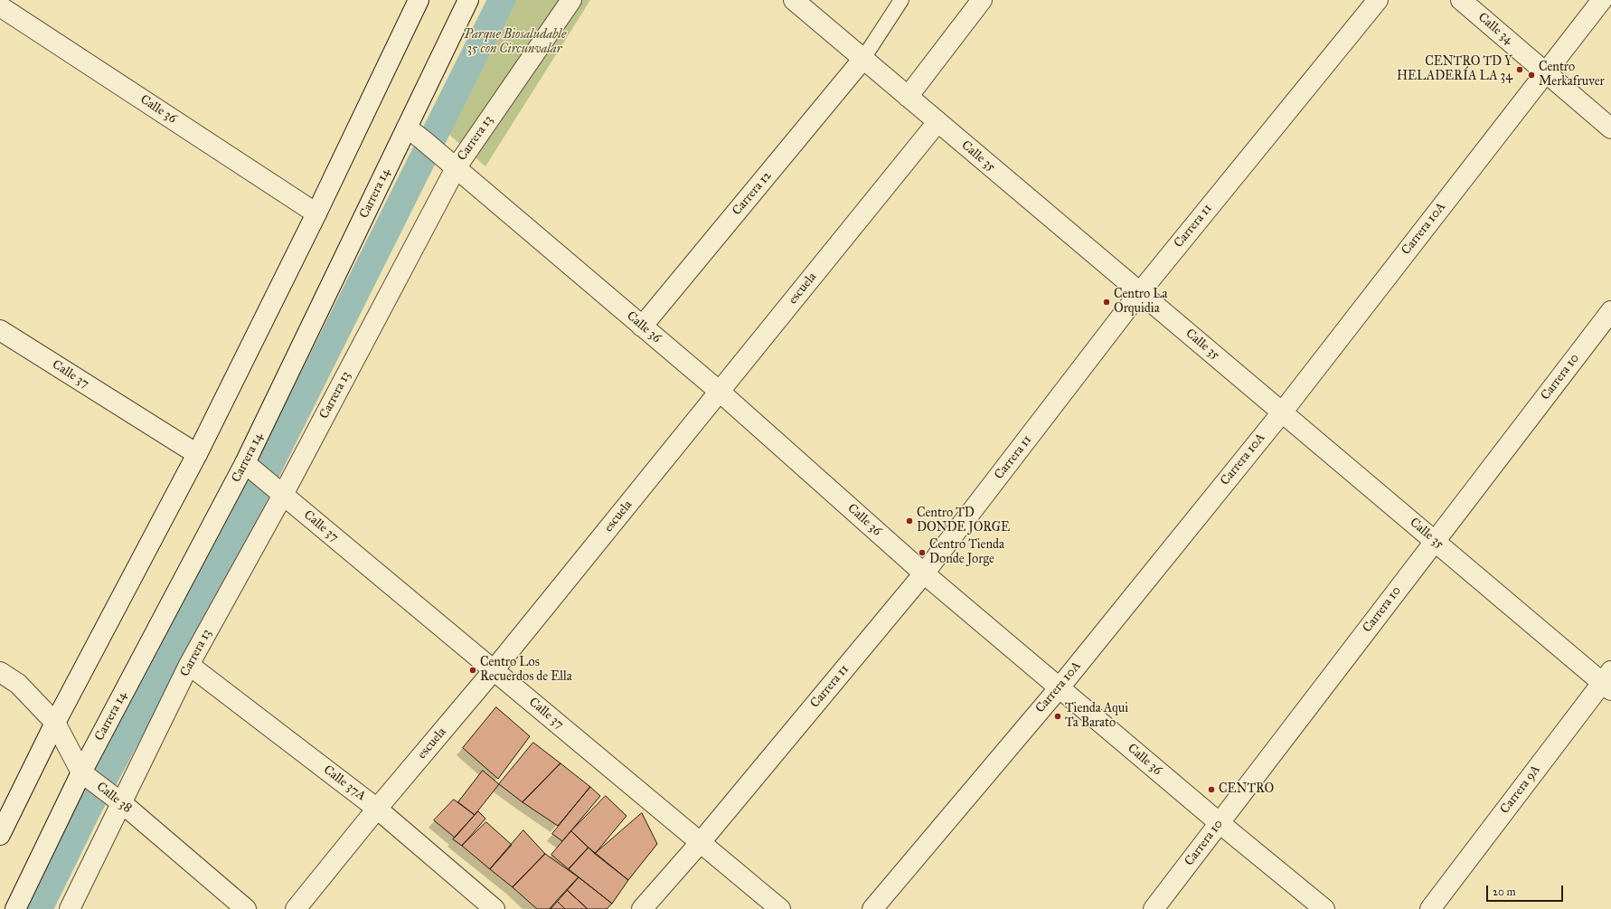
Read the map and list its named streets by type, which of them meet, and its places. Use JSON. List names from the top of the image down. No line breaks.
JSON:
{"streets":{"street":["Calle 34","Calle 36","Carrera 13","Calle 35","Carrera 14","Carrera 12","Carrera 11","Carrera 10A","escuela","Calle 37","Carrera 10","Calle 37A","Carrera 9A","Calle 38"]},"crossings":[["Calle 34","Carrera 10A"],["Calle 36","Carrera 13"],["Calle 36","Carrera 14"],["Calle 36","Carrera 12"],["Calle 36","Carrera 11"],["Calle 36","Carrera 10A"],["Calle 36","escuela"],["Calle 36","Carrera 10"],["Carrera 13","Calle 37"],["Carrera 13","Calle 37A"],["Carrera 13","Calle 38"],["Calle 35","Carrera 12"],["Calle 35","Carrera 11"],["Calle 35","Carrera 10A"],["Calle 35","escuela"],["Calle 35","Carrera 10"],["Calle 35","Carrera 9A"],["Carrera 14","Calle 37"],["Carrera 14","Calle 38"],["Carrera 11","Calle 37"],["escuela","Calle 37"],["escuela","Calle 37A"]],"parks":["Parque Biosaludable 35 con Circunvalar"],"places":["CENTRO TD Y HELADERÍA LA 34","Centro Merkafruver","Centro La Orquidia","Centro TD DONDE JORGE","Centro Tienda Donde Jorge","Centro Los Recuerdos de Ella","Tienda Aqui Ta Barato","CENTRO"],"scale_bar":"20 m"}
